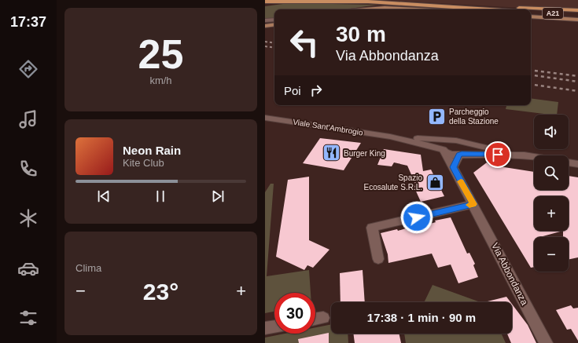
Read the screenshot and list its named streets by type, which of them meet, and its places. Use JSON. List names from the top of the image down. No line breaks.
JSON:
{"streets":{"highway":["A21"],"main road":["Viale Sant'Ambrogio","Via Abbondanza"]},"crossings":[["Viale Sant'Ambrogio","Via Abbondanza"]],"places":{"parking":["Parcheggio della Stazione"],"restaurant":["Burger King"],"shop":["Spazio Ecosalute S.R.L."]},"page":{"tabs":"17:37","tile":[["25","km/h"],"Clima"],"turn":["30 m","Via Abbondanza"],"then":"Poi","map_buttons":["+","−"],"song":["Neon Rain","Kite Club"],"heat":["−","23°","+"],"limit":"30","trip":"17:38 · 1 min · 90 m"}}
